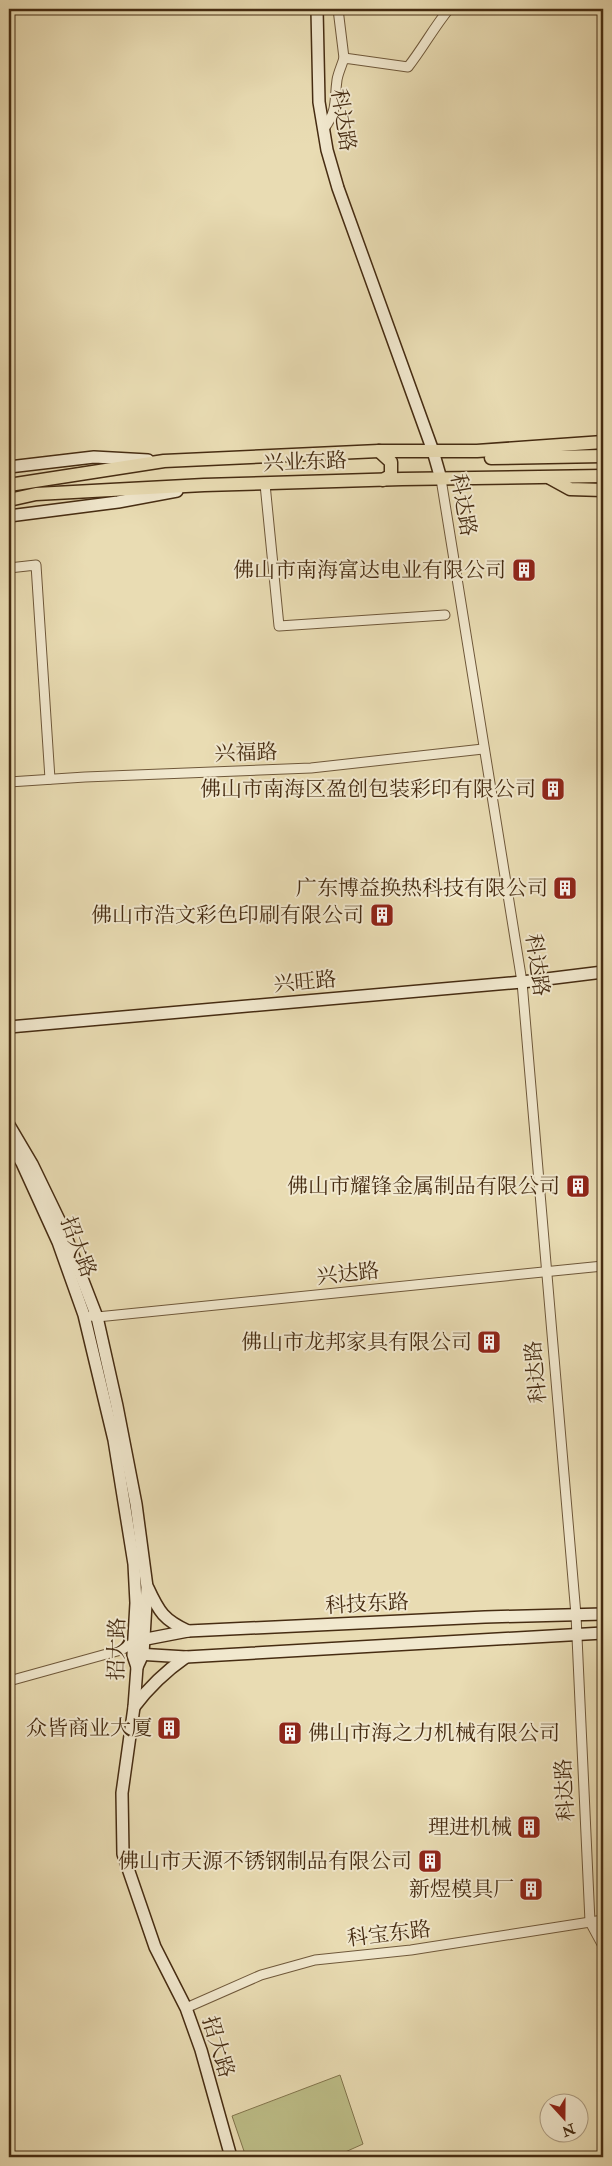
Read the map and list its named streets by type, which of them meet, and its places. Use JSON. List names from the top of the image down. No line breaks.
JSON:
{"streets":{"main road":["科达路","兴业东路","兴旺路","招大路","科技东路"],"street":["兴福路","兴达路","科宝东路"]},"crossings":[["科达路","兴业东路"],["科达路","兴福路"],["科达路","兴旺路"],["科达路","兴达路"],["科达路","科技东路"],["科达路","科宝东路"],["招大路","兴达路"],["招大路","科技东路"],["招大路","科宝东路"]],"places":{"building":["佛山市南海富达电业有限公司","佛山市南海区盈创包装彩印有限公司","广东博益换热科技有限公司","佛山市浩文彩色印刷有限公司","佛山市耀锋金属制品有限公司","佛山市龙邦家具有限公司","众皆商业大厦","佛山市海之力机械有限公司","理进机械","佛山市天源不锈钢制品有限公司","新煜模具厂"]},"north":"bottom"}
